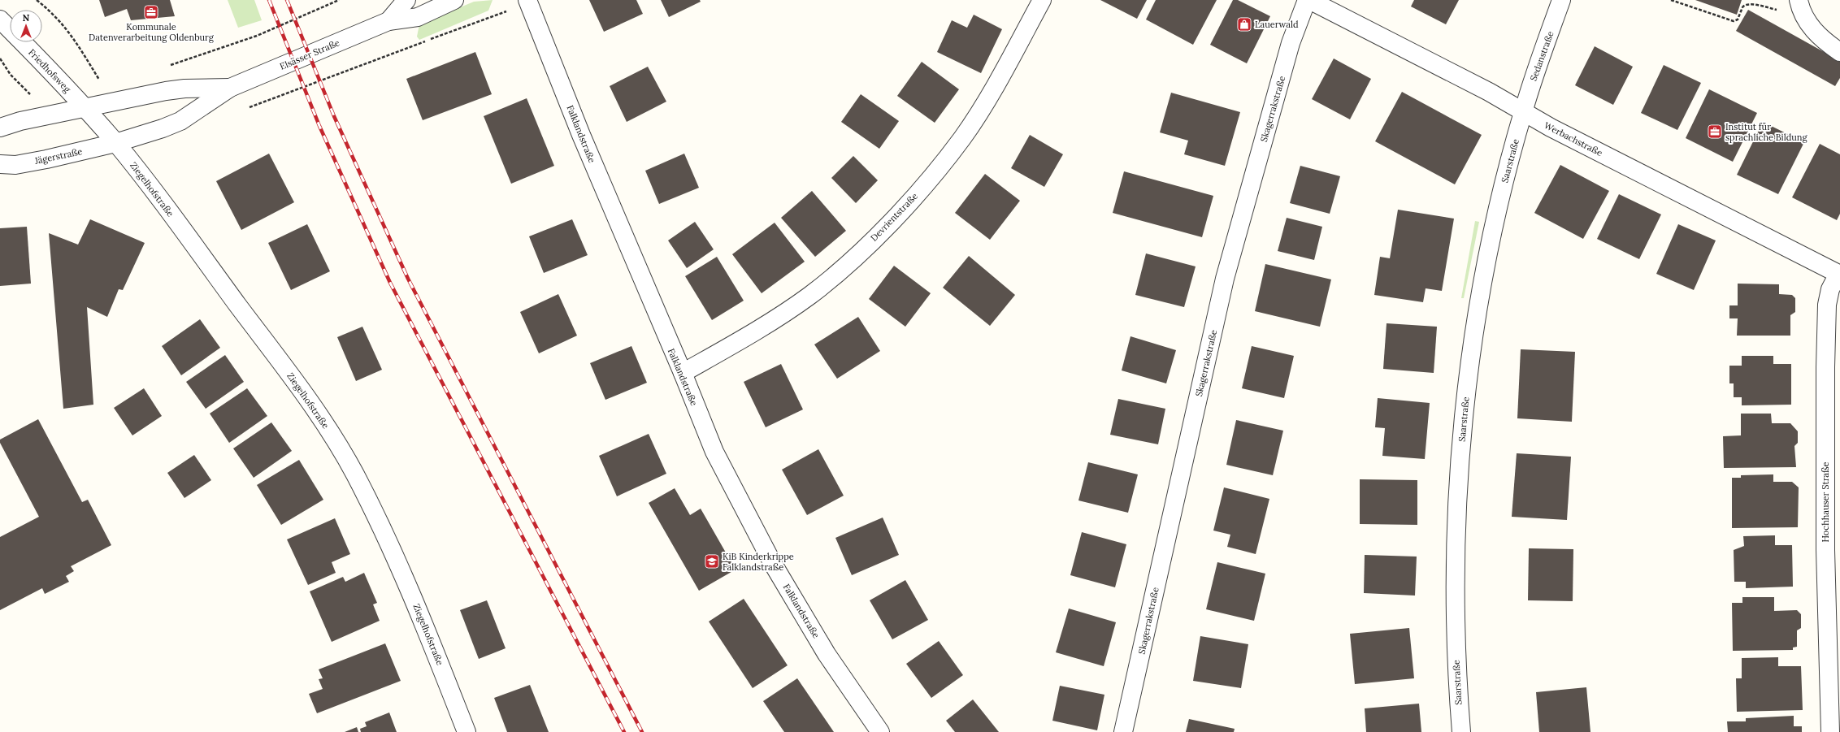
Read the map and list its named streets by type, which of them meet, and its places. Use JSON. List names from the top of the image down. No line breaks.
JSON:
{"streets":{"street":["Elsässer Straße","Sedanstraße","Friedhofsweg","Skagerrakstraße","Falklandstraße","Werbachstraße","Jägerstraße","Saarstraße","Ziegelhofstraße","Devrientstraße","Hochhauser Straße"]},"crossings":[["Elsässer Straße","Friedhofsweg"],["Elsässer Straße","Jägerstraße"],["Elsässer Straße","Ziegelhofstraße"],["Sedanstraße","Werbachstraße"],["Sedanstraße","Saarstraße"],["Friedhofsweg","Ziegelhofstraße"],["Falklandstraße","Devrientstraße"],["Werbachstraße","Saarstraße"],["Werbachstraße","Hochhauser Straße"],["Jägerstraße","Ziegelhofstraße"]],"places":{"office":["Kommunale Datenverarbeitung Oldenburg","Institut für sprachliche Bildung"],"shop":["Lauerwald"],"school or university":["KiB Kinderkrippe Falklandstraße"]},"north":"top"}
